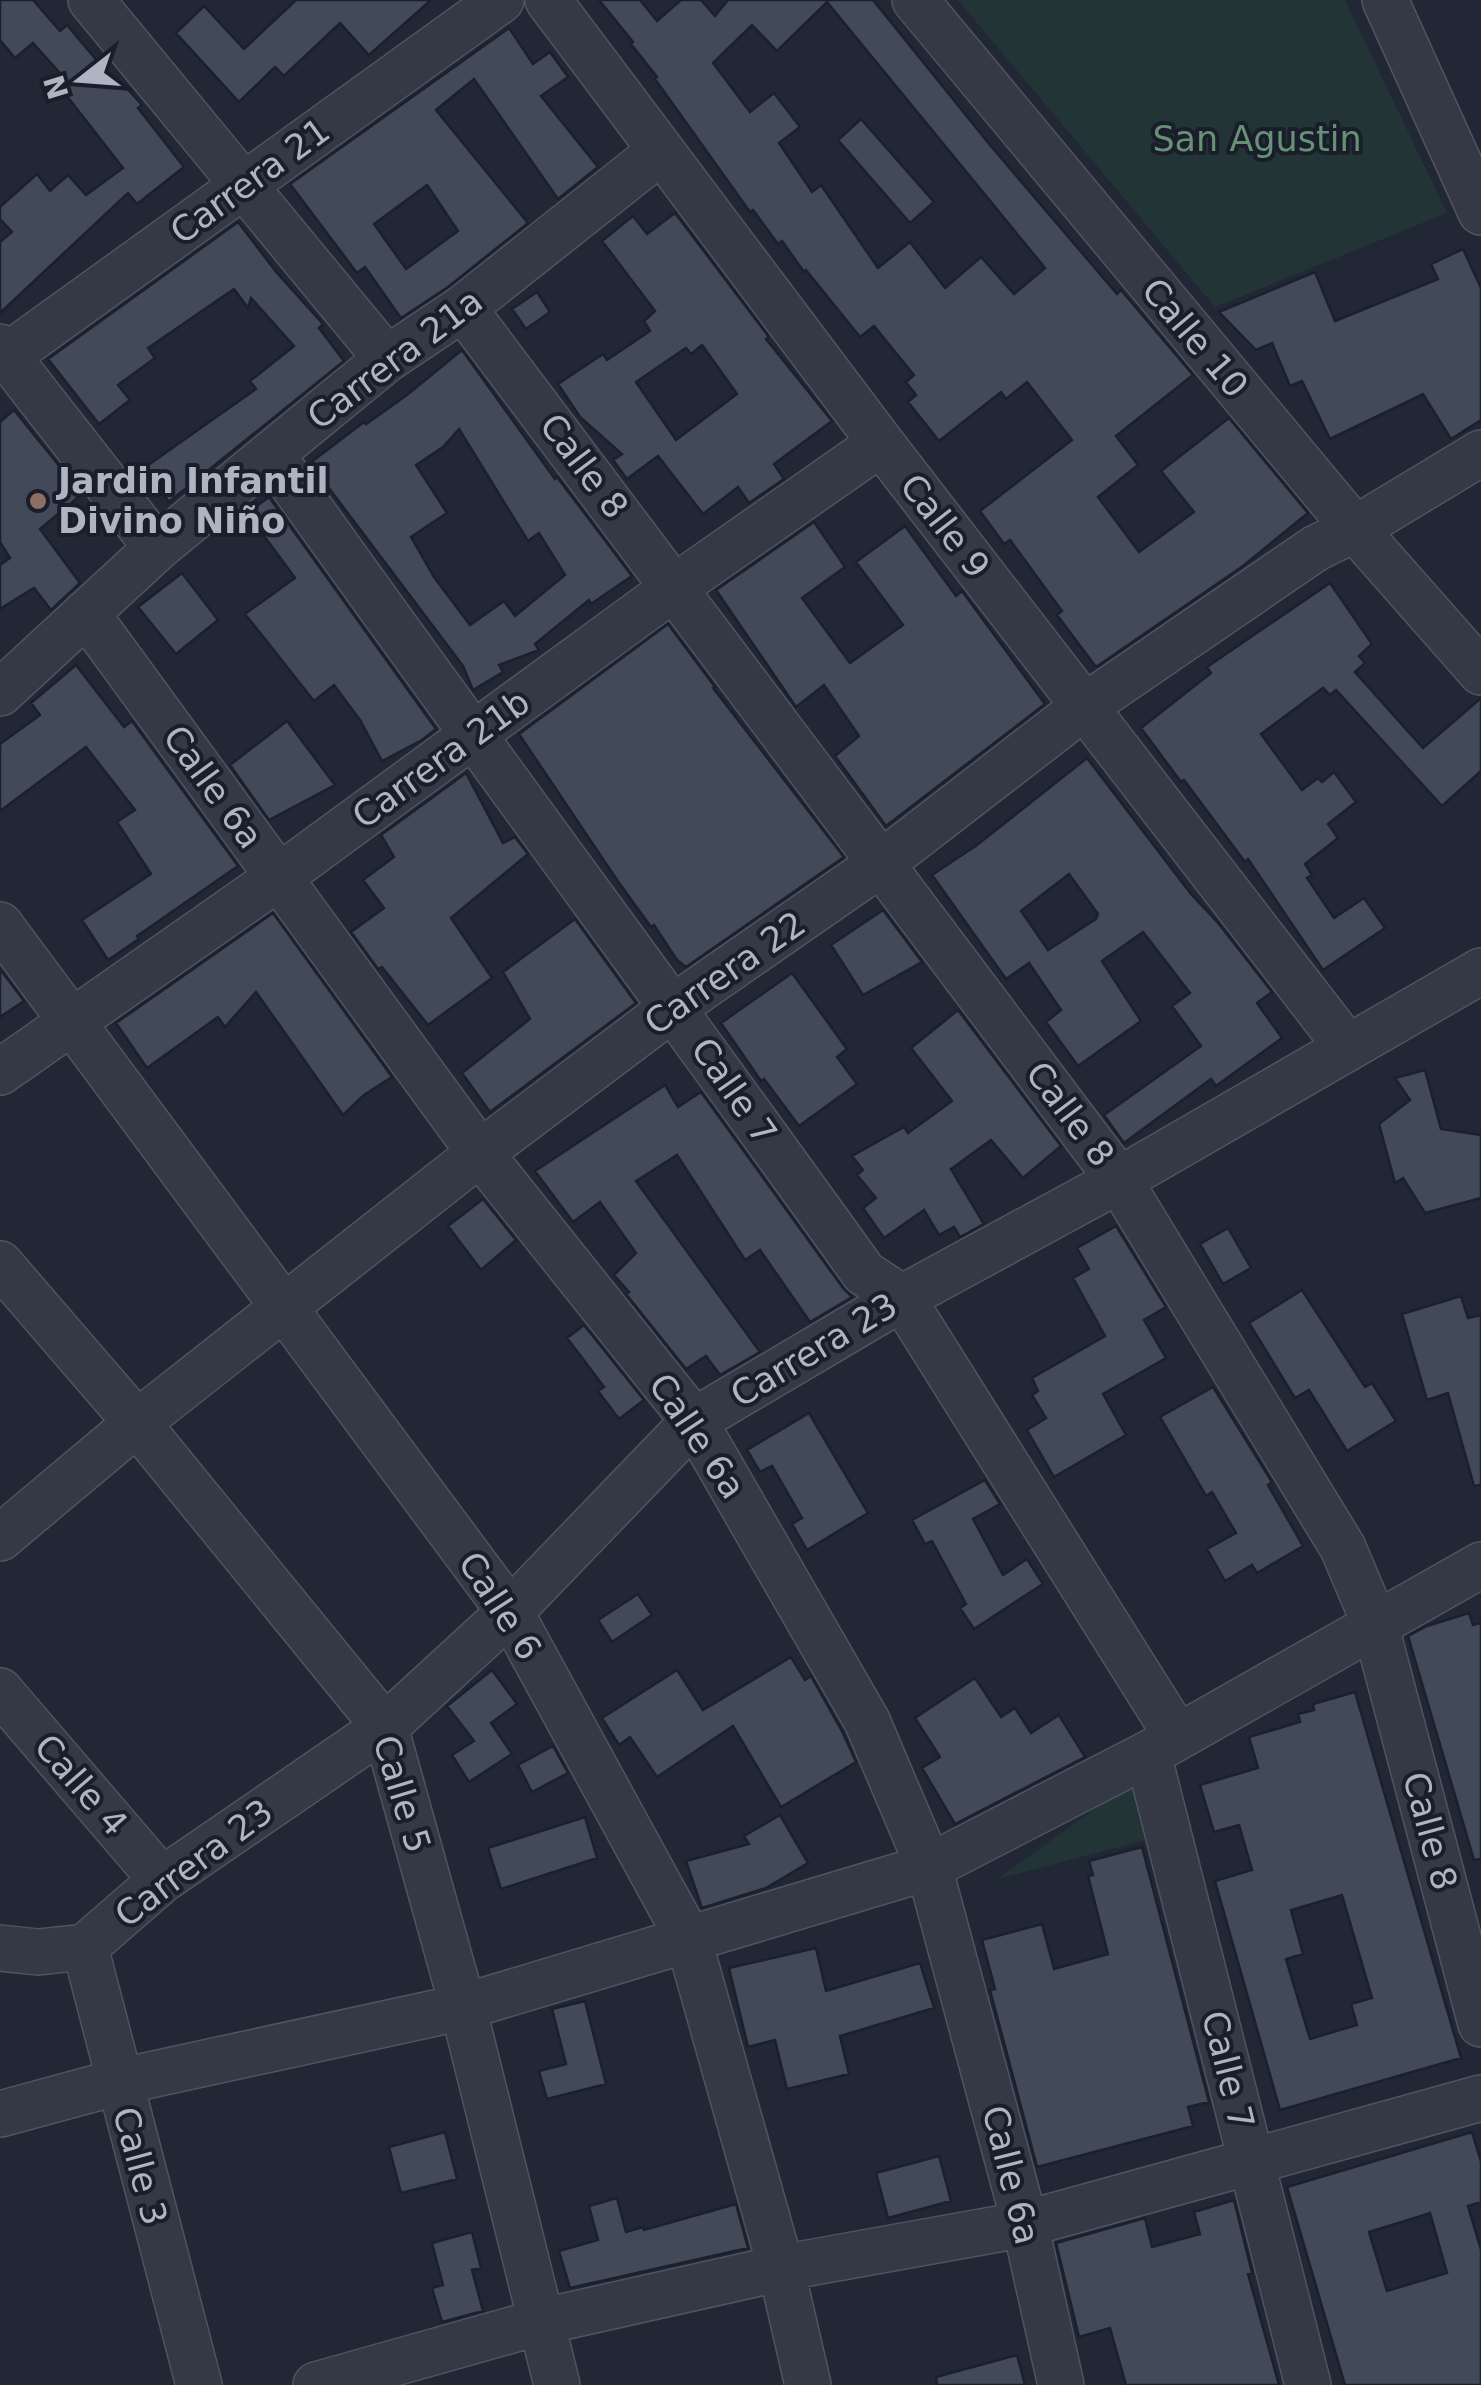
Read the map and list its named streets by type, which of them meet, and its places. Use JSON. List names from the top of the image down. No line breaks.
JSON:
{"streets":{"street":["Carrera 21","Calle 10","Carrera 21a","Calle 8","Calle 9","Carrera 21b","Calle 6a","Carrera 22","Calle 7","Carrera 23","Calle 6","Calle 4","Calle 5","Calle 3"]},"crossings":[["Calle 10","Carrera 22"],["Carrera 21a","Calle 8"],["Carrera 21a","Calle 9"],["Carrera 21a","Calle 6a"],["Carrera 21a","Calle 7"],["Calle 8","Carrera 21b"],["Calle 8","Carrera 22"],["Calle 8","Carrera 23"],["Calle 9","Carrera 21b"],["Calle 9","Carrera 22"],["Calle 9","Carrera 23"],["Carrera 21b","Calle 6a"],["Carrera 21b","Calle 7"],["Carrera 21b","Calle 6"],["Calle 6a","Carrera 22"],["Calle 6a","Carrera 23"],["Carrera 22","Calle 7"],["Carrera 22","Calle 6"],["Carrera 22","Calle 5"],["Calle 7","Carrera 23"],["Carrera 23","Calle 6"],["Carrera 23","Calle 4"],["Carrera 23","Calle 5"],["Carrera 23","Calle 3"]],"parks":["San Agustin"],"places":["Jardin Infantil Divino Niño"],"north":"left"}
